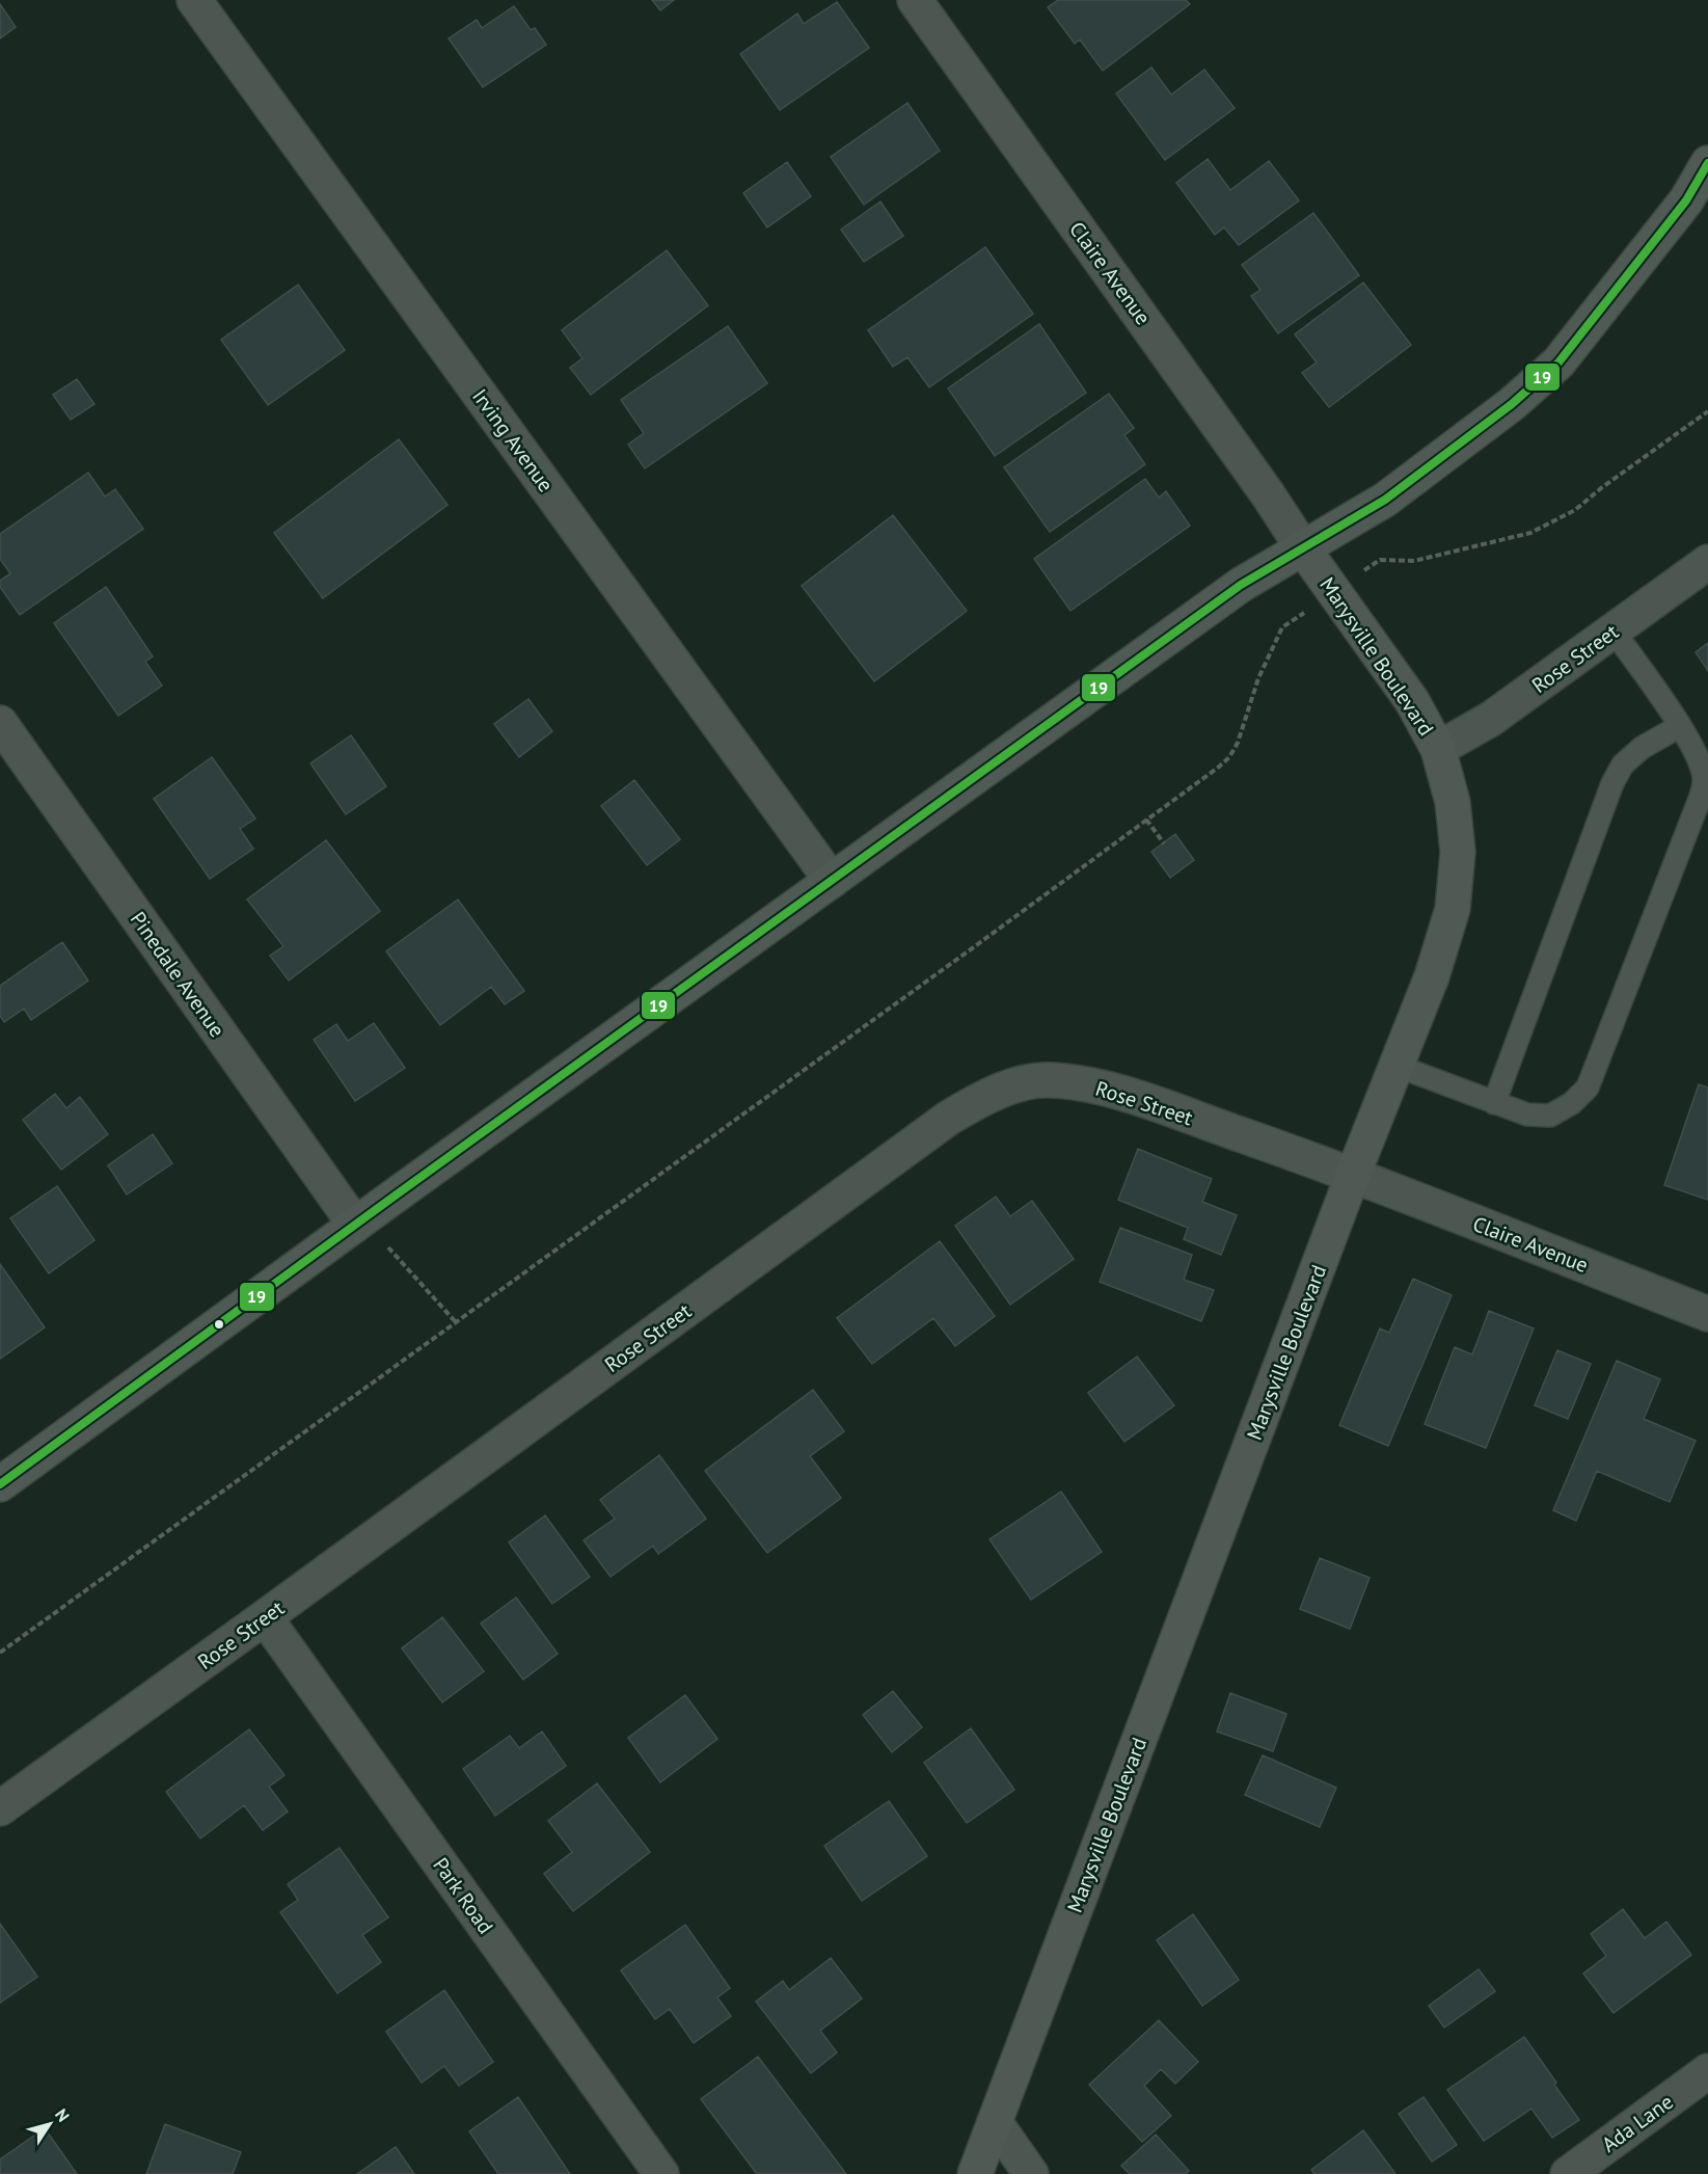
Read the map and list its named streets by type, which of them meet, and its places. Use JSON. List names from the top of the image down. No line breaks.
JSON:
{"streets":{"main road":["Marysville Boulevard"],"street":["Claire Avenue","Irving Avenue","Rose Street","Pinedale Avenue","Park Road","Ada Lane"]},"crossings":[["Claire Avenue","Marysville Boulevard"],["Claire Avenue","Rose Street"],["Marysville Boulevard","Rose Street"],["Rose Street","Park Road"]],"lines":["transit line 19"],"north":"top right"}
